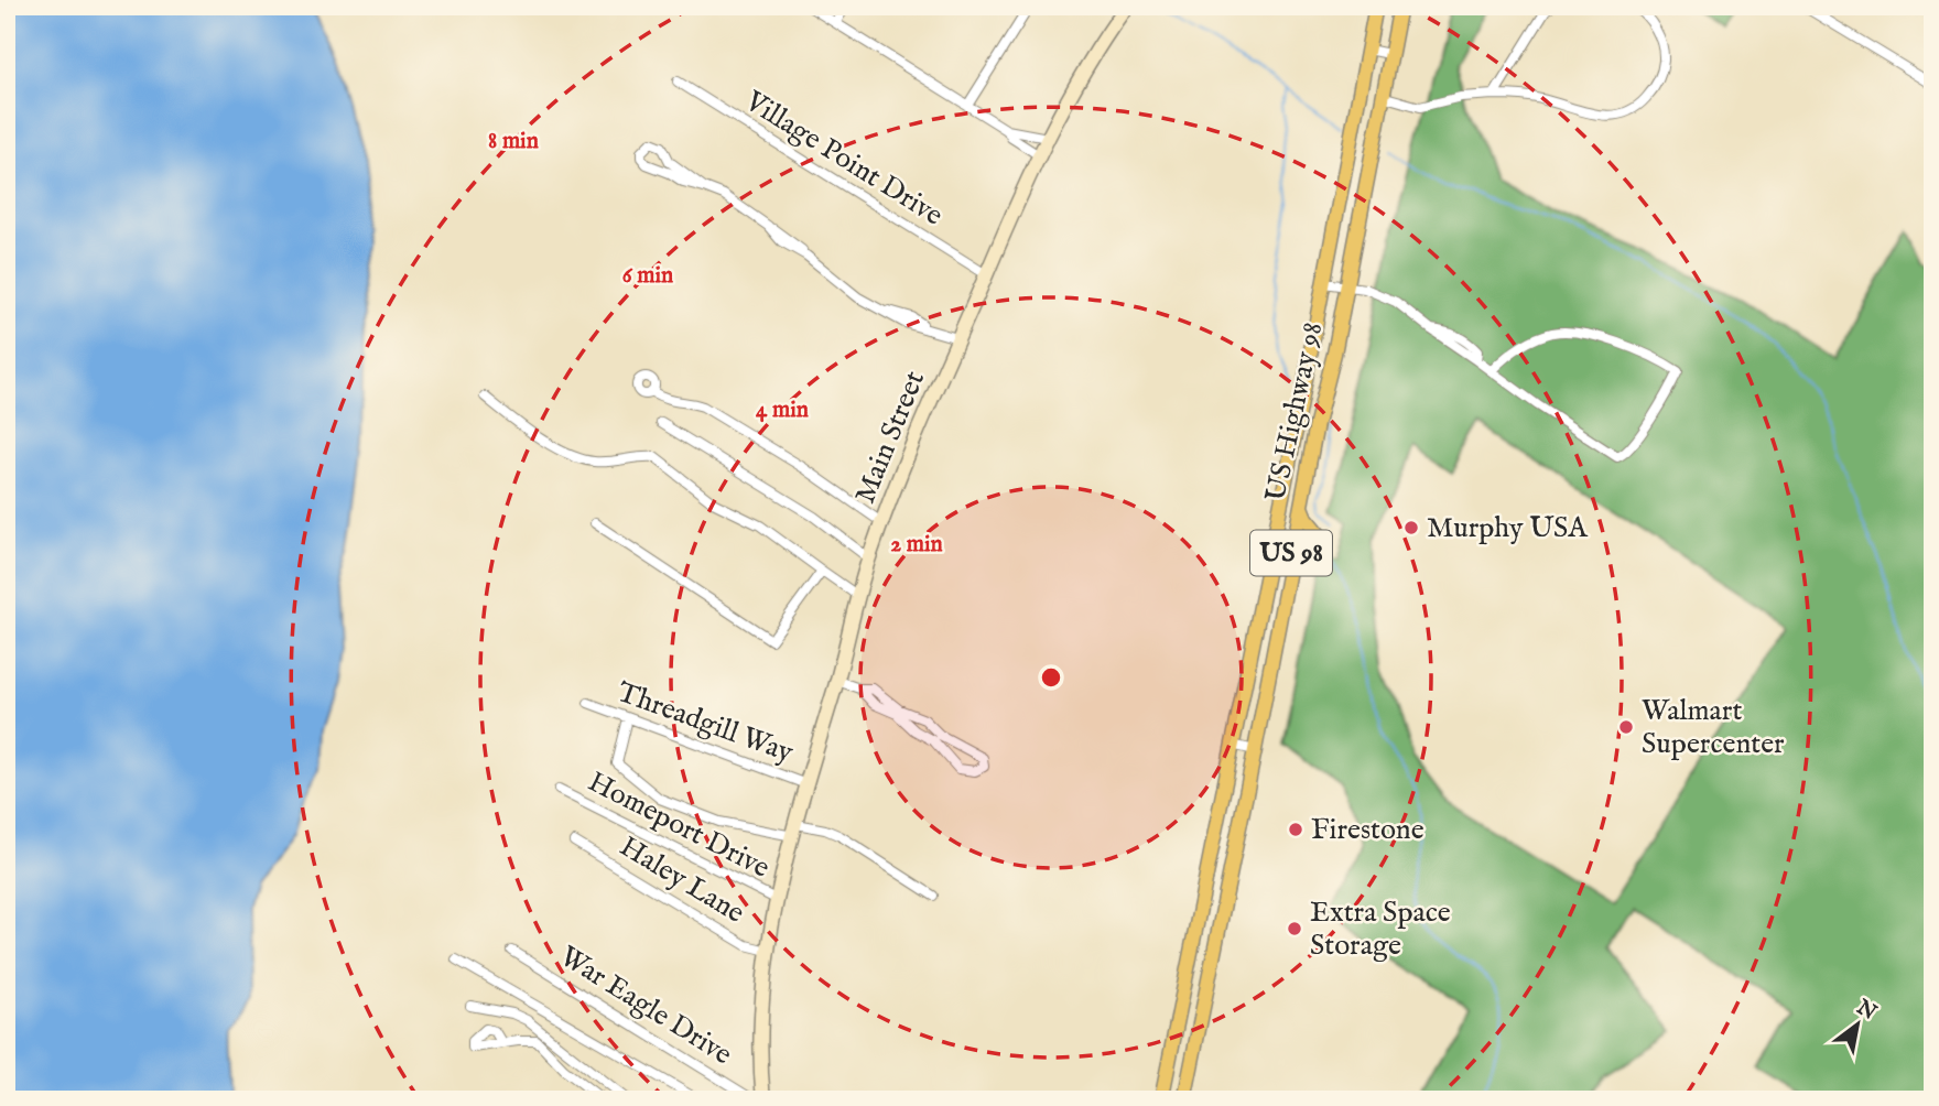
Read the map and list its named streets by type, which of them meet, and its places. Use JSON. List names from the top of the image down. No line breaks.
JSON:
{"streets":{"main road":["US Highway 98","Main Street","US 98"],"street":["Village Point Drive","Threadgill Way","Homeport Drive","Haley Lane","War Eagle Drive"]},"crossings":[["Village Point Drive","Main Street"],["Main Street","Threadgill Way"],["Main Street","Homeport Drive"],["Main Street","Haley Lane"]],"places":["Murphy USA","Walmart Supercenter","Firestone","Extra Space Storage"],"north":"top right","rings":["8 min","6 min","4 min","2 min"]}
